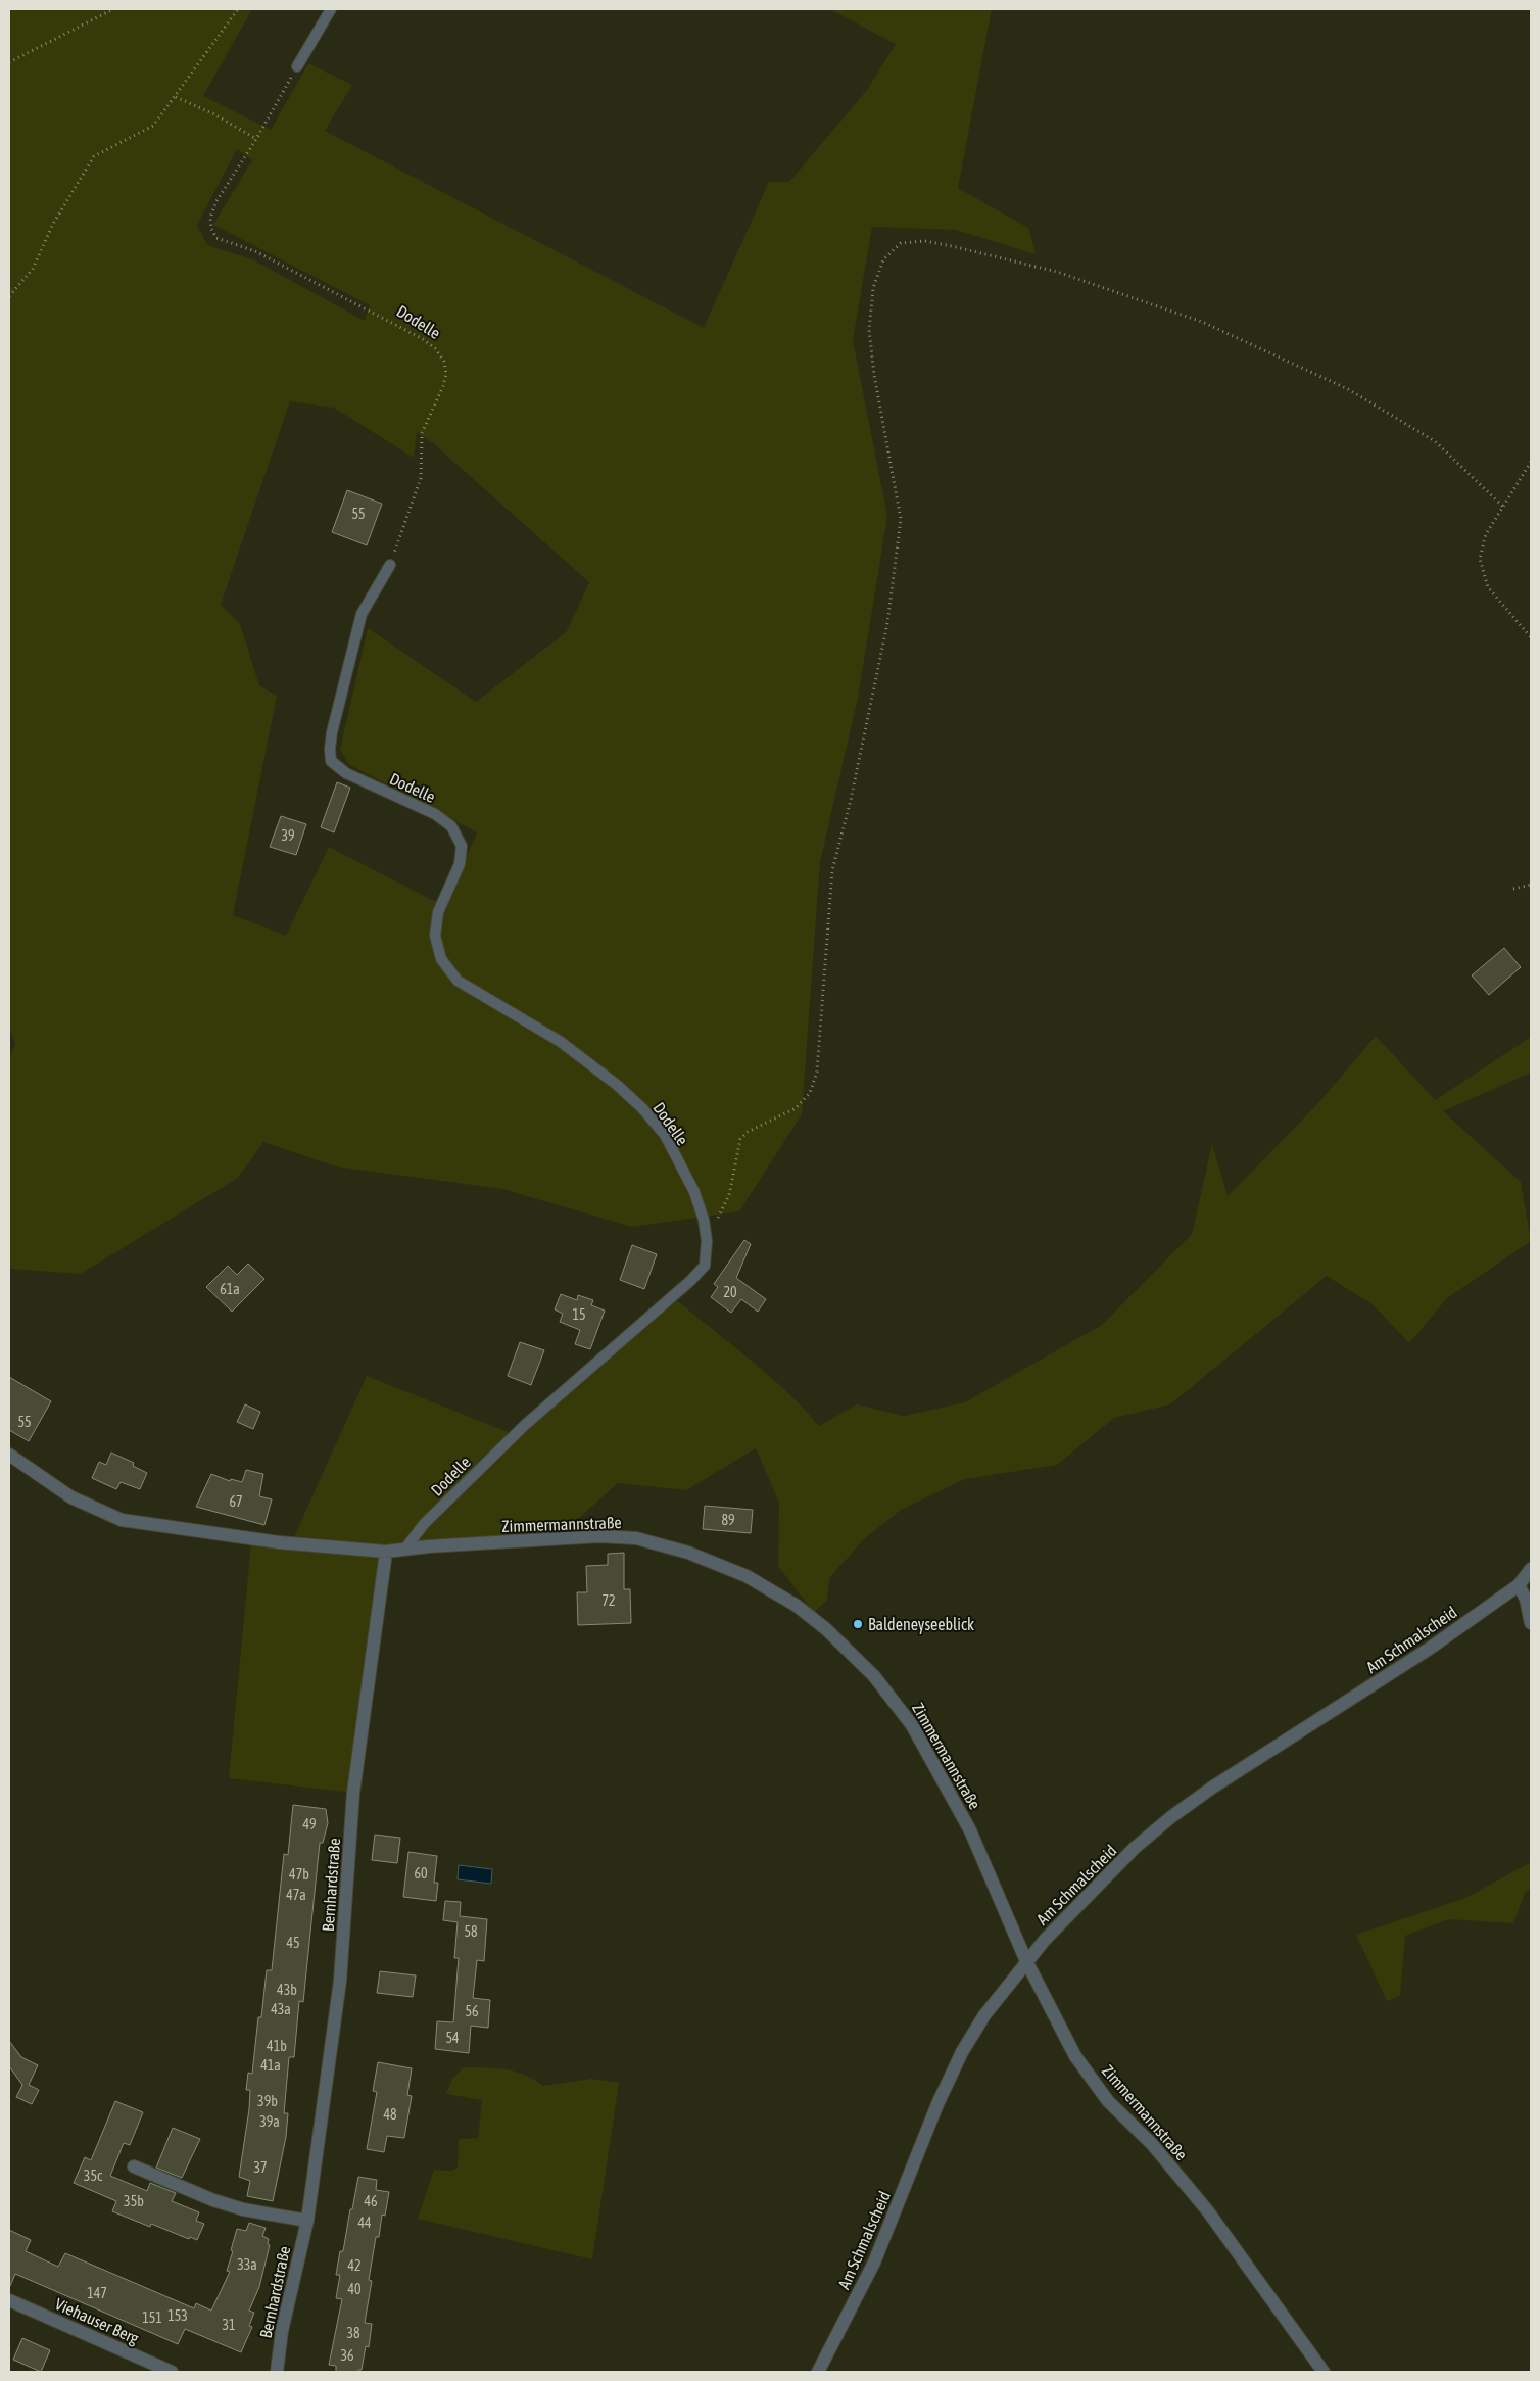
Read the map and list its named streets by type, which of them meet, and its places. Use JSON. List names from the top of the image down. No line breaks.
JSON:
{"streets":{"street":["Zimmermannstraße","Am Schmalscheid","Bernhardstraße","Viehauser Berg"],"lane":["Dodelle"]},"crossings":[["Dodelle","Zimmermannstraße"],["Zimmermannstraße","Am Schmalscheid"],["Zimmermannstraße","Bernhardstraße"]],"places":["Baldeneyseeblick"],"house_numbers":["55","39","61a","20","15","55","67","89","72","49","60","47b","47a","58","45","43b","43a","56","54","41b","41a","39b","48","39a","37","35c","35b","46","44","33a","42","40","147","153","151","31","38","36"]}
